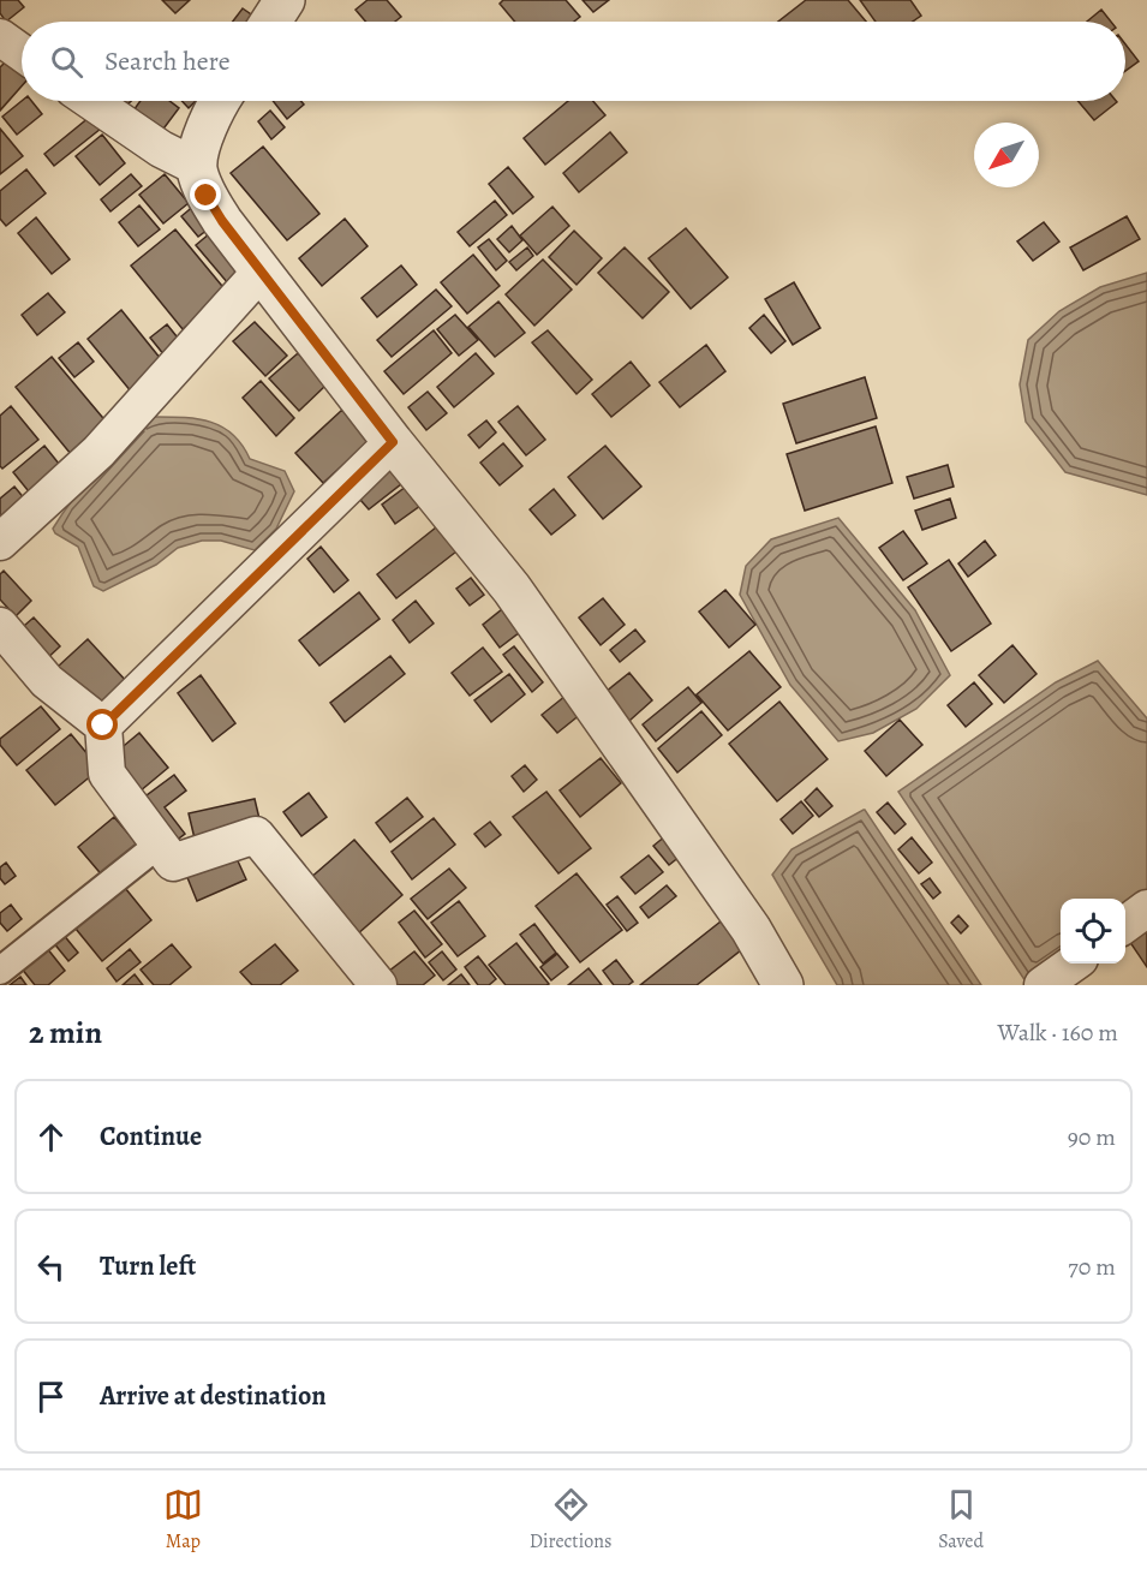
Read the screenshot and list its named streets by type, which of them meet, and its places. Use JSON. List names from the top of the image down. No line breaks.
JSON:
{"north":"bottom left","page":{"search":"Search here","heading":["2 min","Walk · 160 m"],"list":[["Continue","90 m"],["Turn left","70 m"],"Arrive at destination"],"nav":["Map","Directions","Saved"]}}
